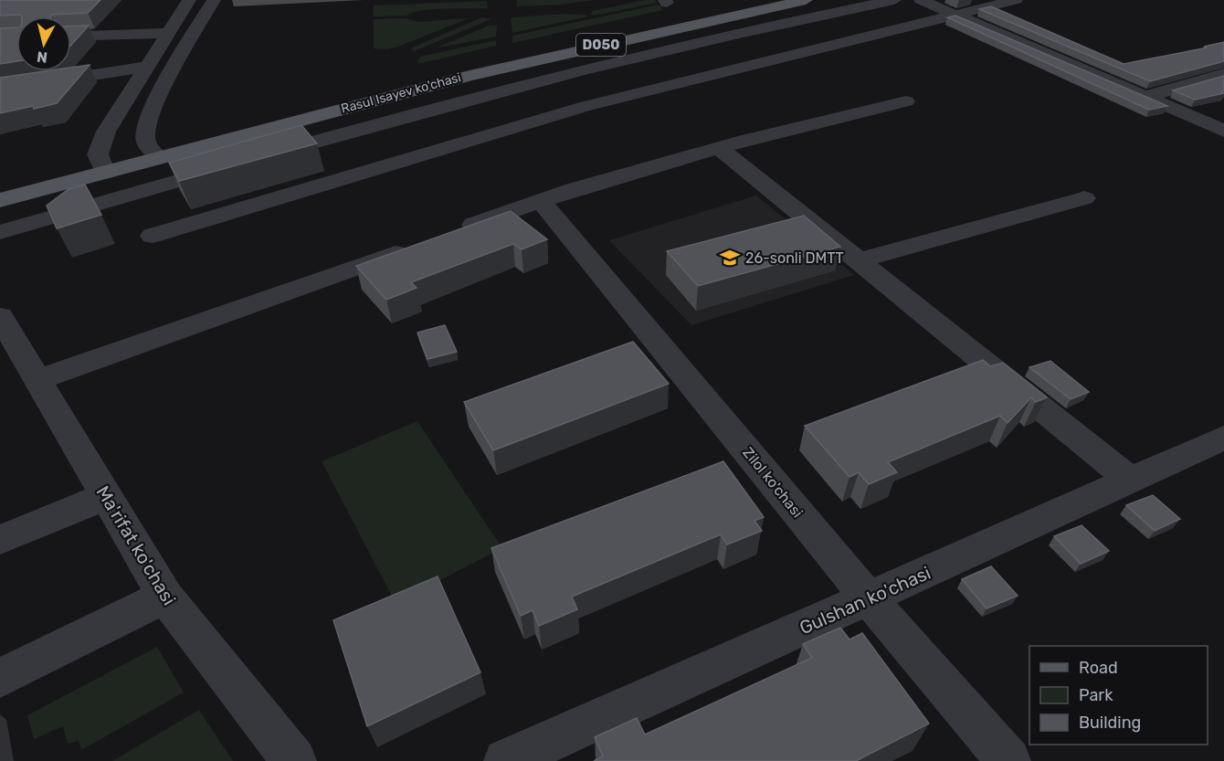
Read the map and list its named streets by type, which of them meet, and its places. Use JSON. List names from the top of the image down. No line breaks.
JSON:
{"streets":{"main road":["D050","Rasul Isayev ko'chasi"],"street":["Zilol ko'chasi","Ma'rifat ko'chasi","Gulshan ko'chasi"]},"crossings":[["Zilol ko'chasi","Gulshan ko'chasi"]],"places":{"school or university":["26-sonli DMTT"]},"legend":["Road","Park","Building"],"north":"bottom"}
